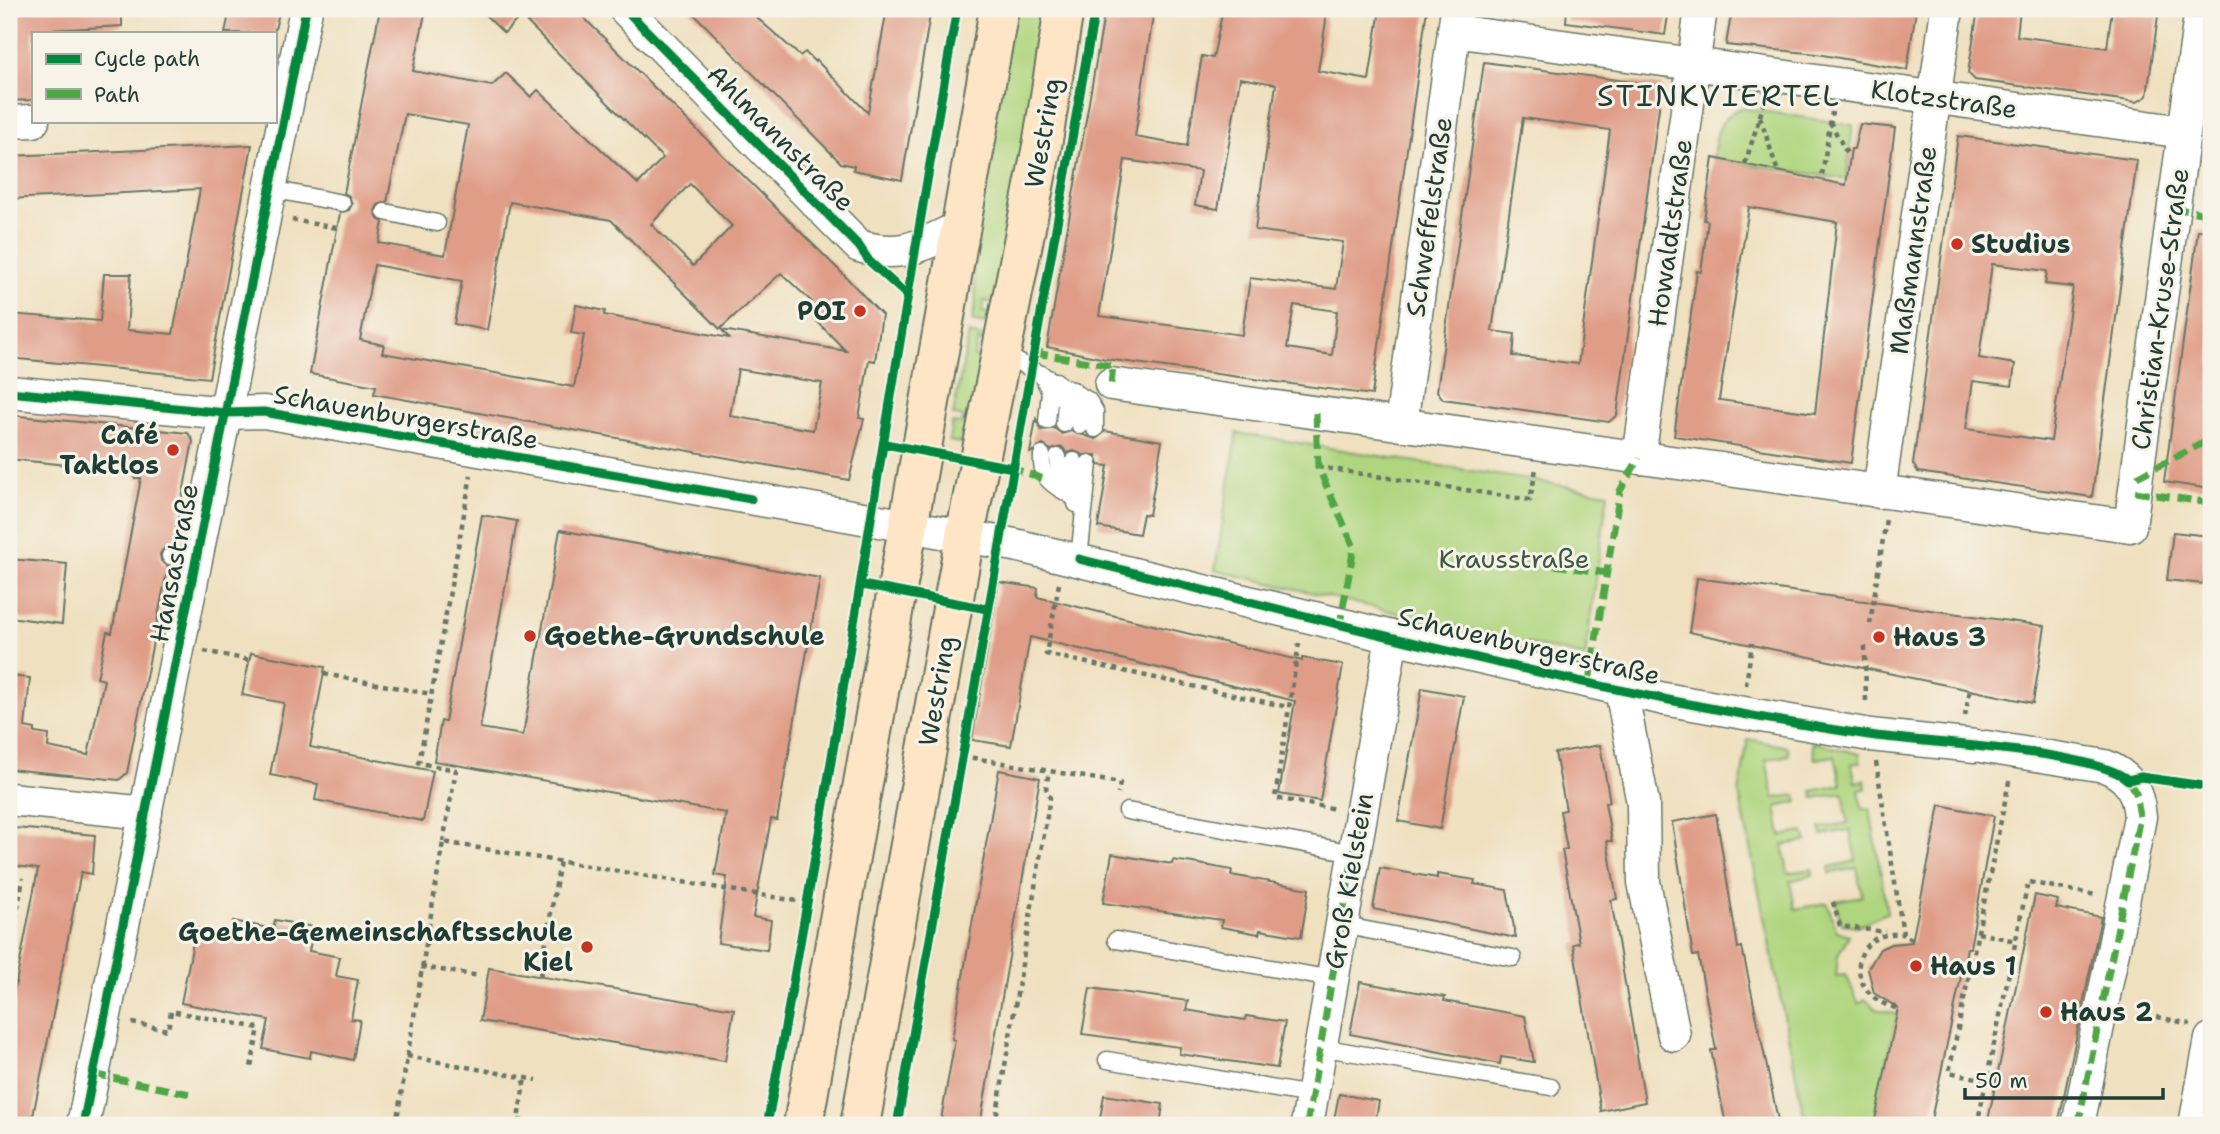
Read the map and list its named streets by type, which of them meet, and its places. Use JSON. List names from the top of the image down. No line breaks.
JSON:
{"streets":{"main road":["Westring"],"street":["Klotzstraße","Ahlmannstraße","Schweffelstraße","Howaldtstraße","Maßmannstraße","Christian-Kruse-Straße","Schauenburgerstraße","Hansastraße","Groß Kielstein"]},"crossings":[["Klotzstraße","Schweffelstraße"],["Klotzstraße","Howaldtstraße"],["Klotzstraße","Maßmannstraße"],["Klotzstraße","Christian-Kruse-Straße"],["Westring","Schauenburgerstraße"],["Maßmannstraße","Christian-Kruse-Straße"],["Schauenburgerstraße","Hansastraße"],["Schauenburgerstraße","Groß Kielstein"]],"districts":["STINKVIERTEL"],"parks":["Krausstraße"],"places":["Studius","POI","Café Taktlos","Goethe-Grundschule","Haus 3","Goethe-Gemeinschaftsschule Kiel","Haus 1","Haus 2"],"legend":["Cycle path","Path"],"scale_bar":"50 m"}
